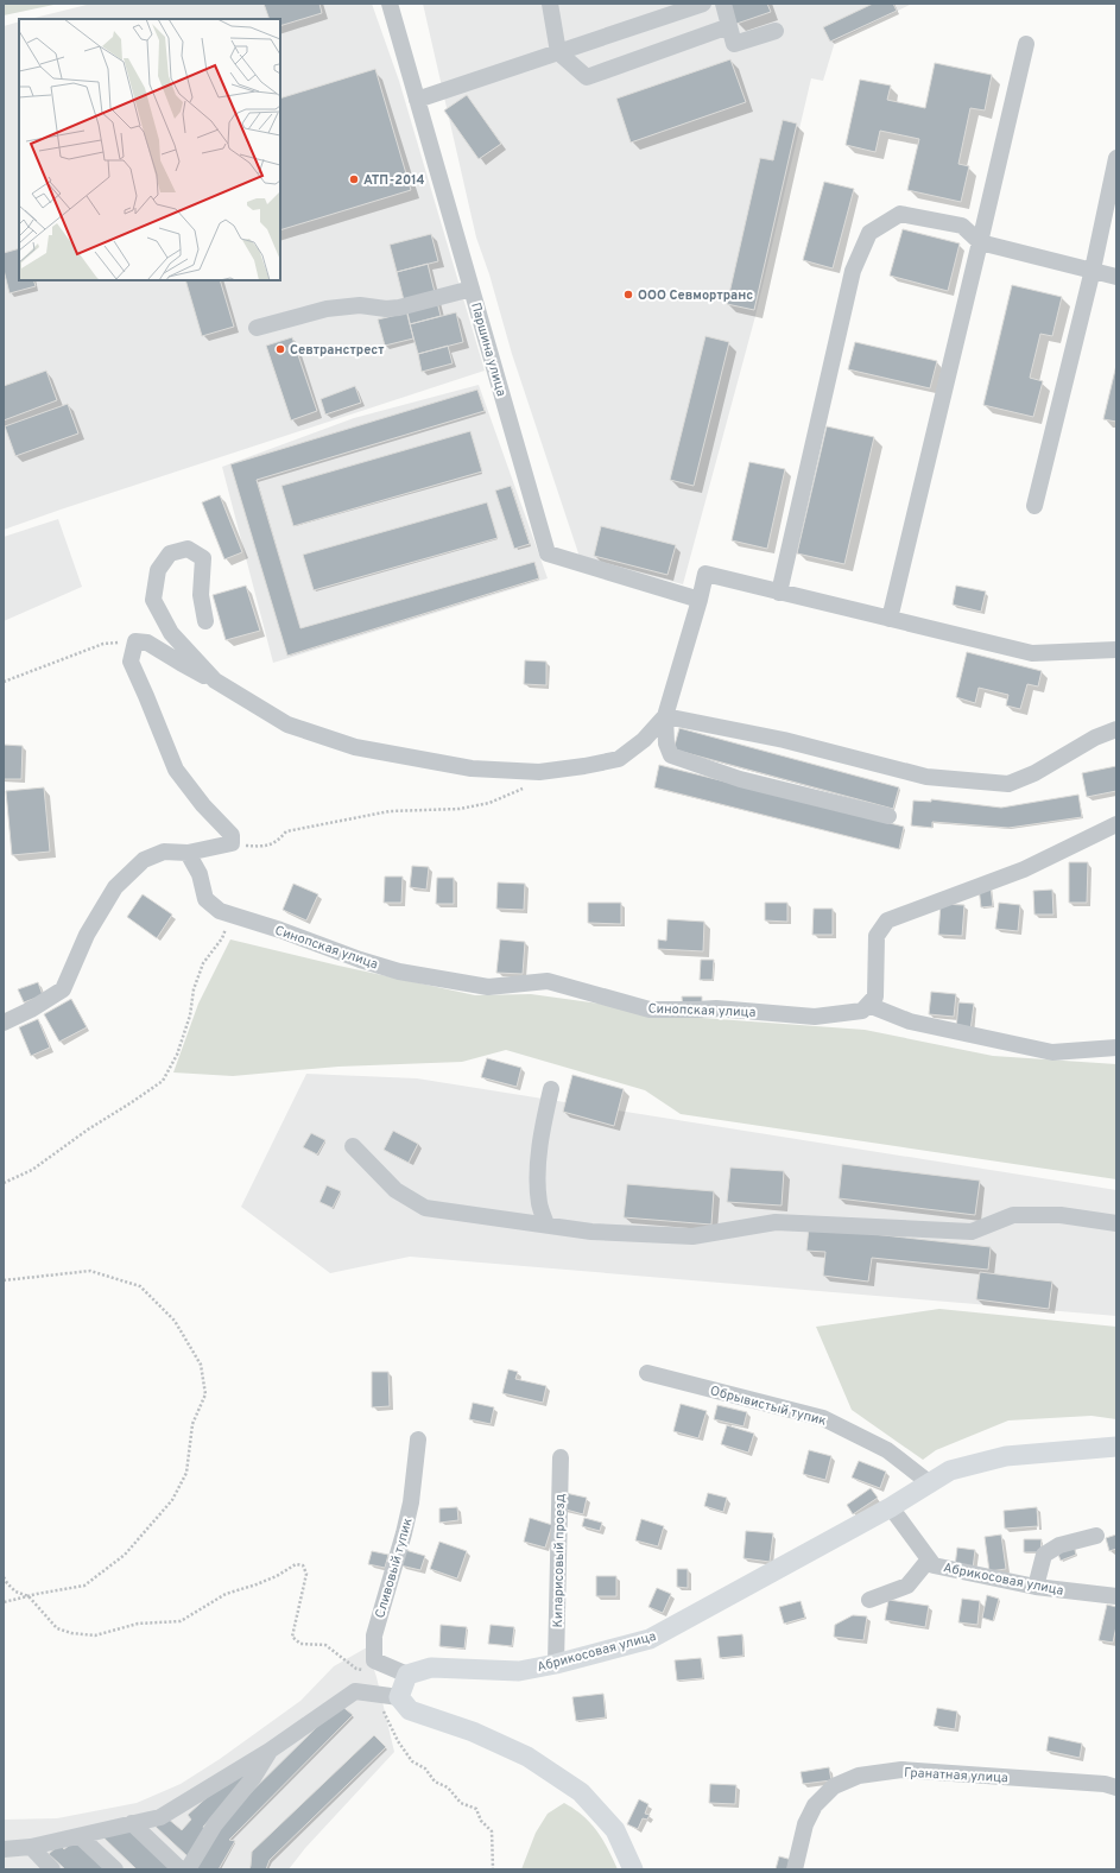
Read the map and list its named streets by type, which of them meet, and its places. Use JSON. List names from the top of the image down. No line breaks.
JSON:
{"streets":{"main road":["Абрикосовая улица"],"street":["Паршина улица","Синопская улица","Обрывистый тупик","Кипарисовый проезд","Сливовый тупик","Гранатная улица"]},"crossings":[["Обрывистый тупик","Абрикосовая улица"],["Кипарисовый проезд","Абрикосовая улица"]],"places":["АТП-2014","ООО Севмортранс","Севтранстрест"]}
